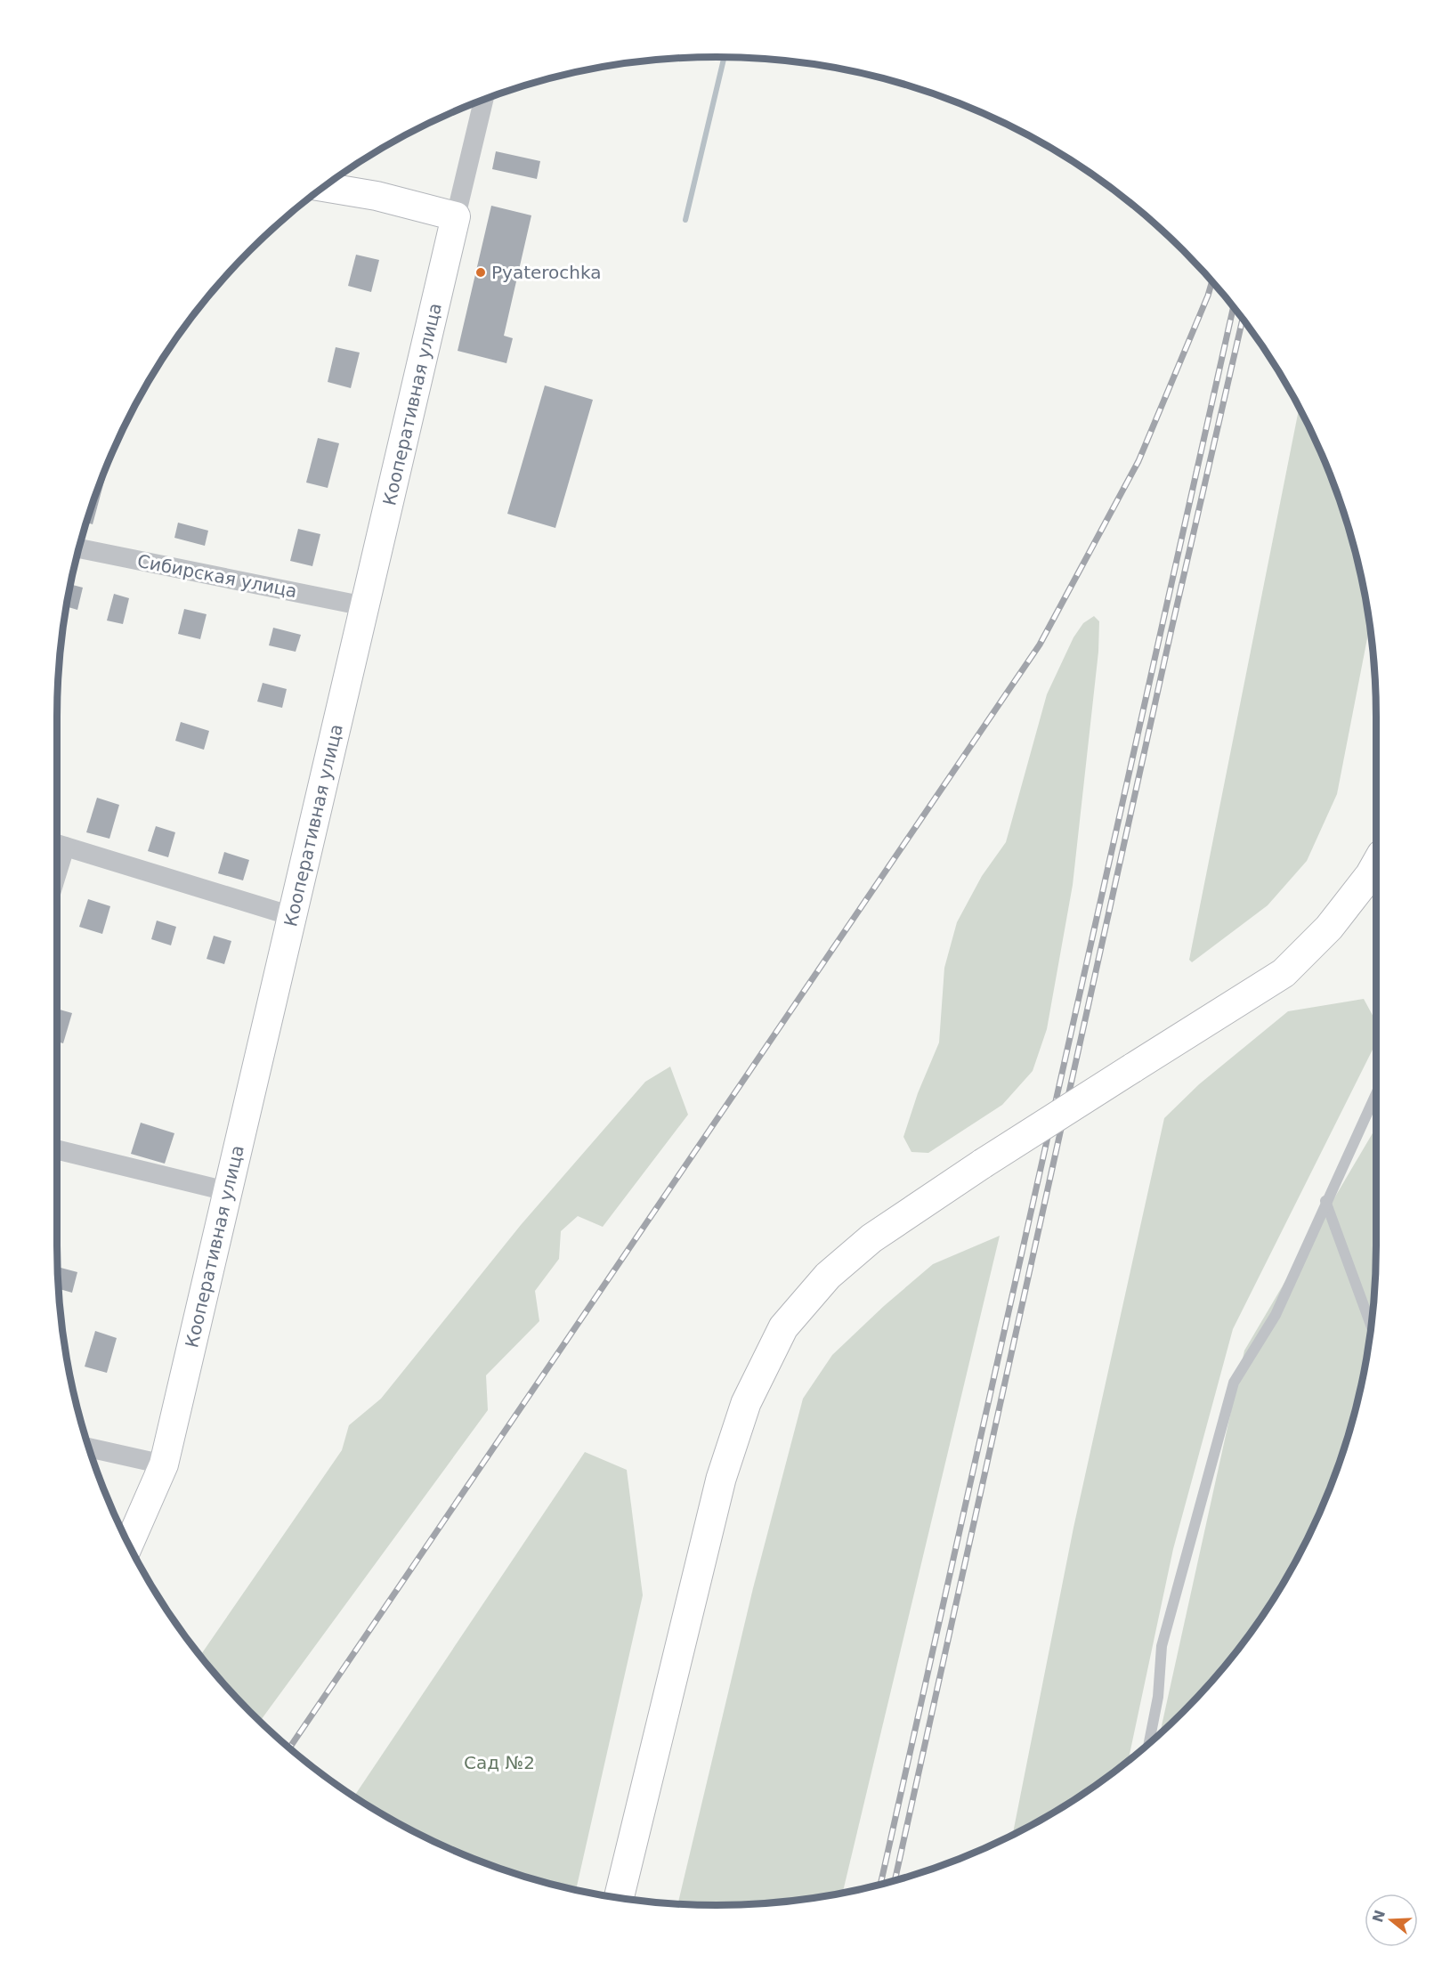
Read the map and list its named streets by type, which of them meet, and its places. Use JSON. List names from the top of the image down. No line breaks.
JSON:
{"streets":{"main road":["Кооперативная улица"],"street":["Сибирская улица"]},"crossings":[["Кооперативная улица","Сибирская улица"]],"parks":["Сад №2"],"places":["Pyaterochka"],"north":"left"}
